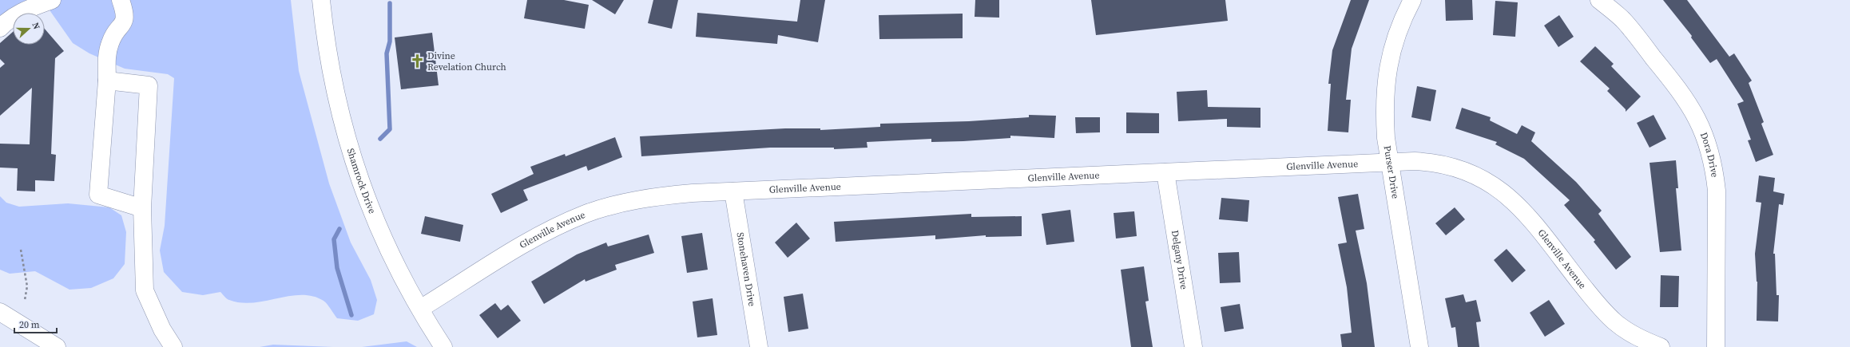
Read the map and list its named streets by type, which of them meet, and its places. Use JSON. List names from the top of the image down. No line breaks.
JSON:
{"streets":{"street":["Dora Drive","Glenville Avenue","Purser Drive","Shamrock Drive","Delgany Drive","Stonehaven Drive"]},"crossings":[["Glenville Avenue","Purser Drive"],["Glenville Avenue","Shamrock Drive"],["Glenville Avenue","Delgany Drive"],["Glenville Avenue","Stonehaven Drive"]],"places":{"church":["Divine Revelation Church"]},"scale_bar":"20 m","north":"right"}
